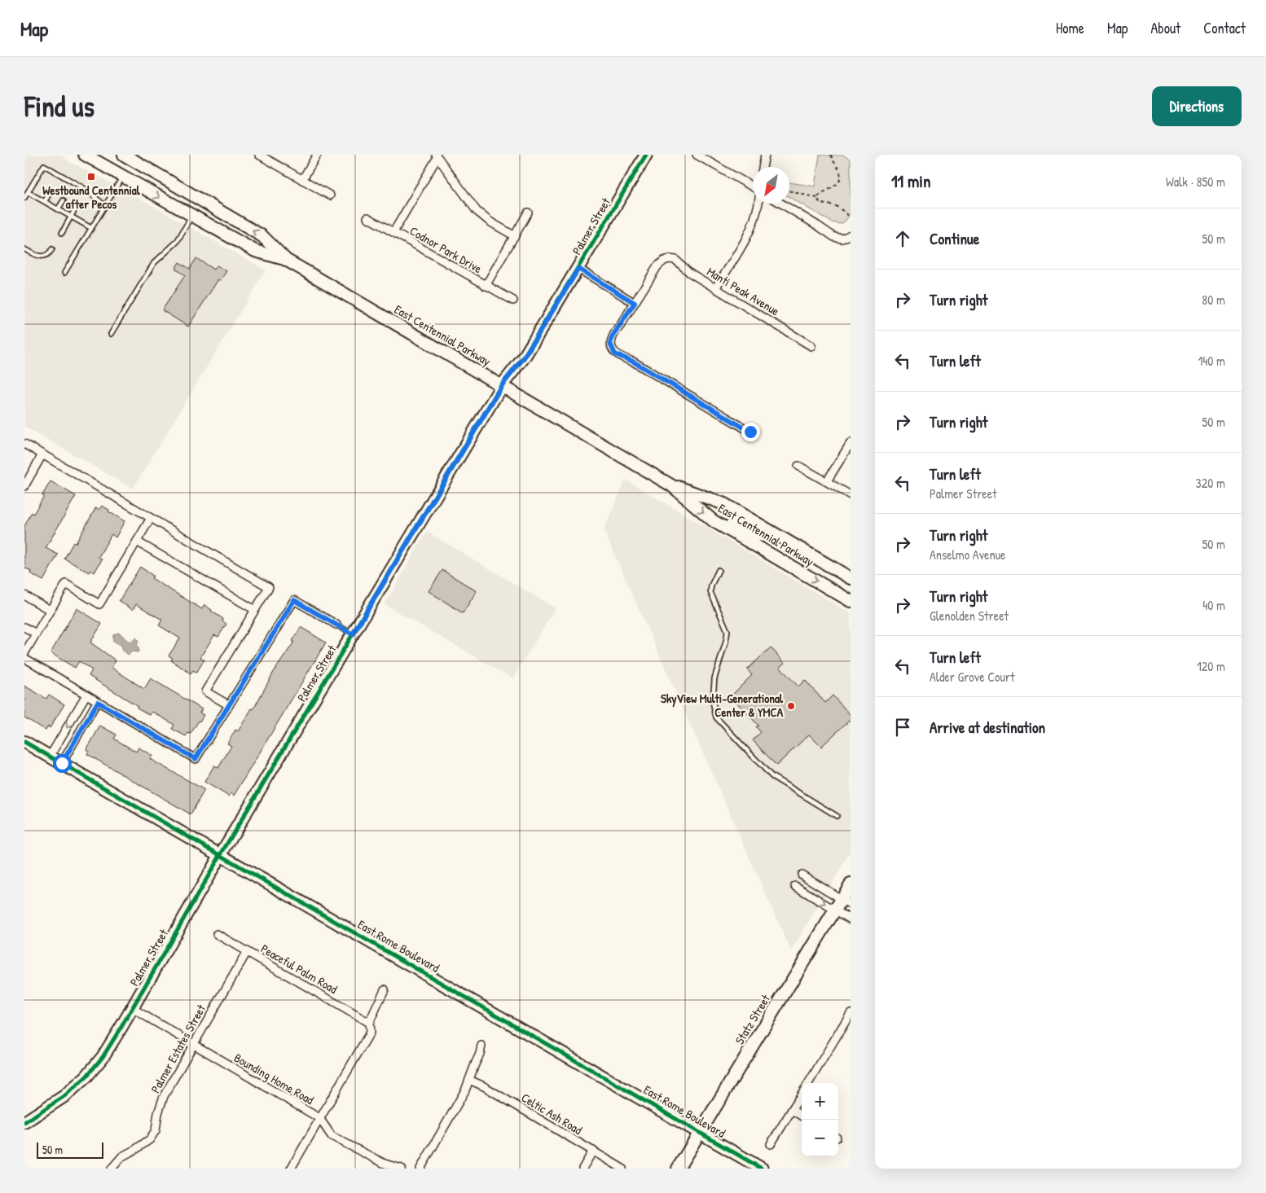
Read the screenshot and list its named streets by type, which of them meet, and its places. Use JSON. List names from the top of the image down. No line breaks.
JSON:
{"streets":{"street":["Palmer Street","Codnor Park Drive","Manti Peak Avenue","East Centennial Parkway","East Rome Boulevard","Peaceful Palm Road","Statz Street","Palmer Estates Street","Bounding Home Road","Celtic Ash Road"]},"crossings":[["Palmer Street","East Centennial Parkway"],["Palmer Street","East Rome Boulevard"],["Palmer Street","Bounding Home Road"],["East Rome Boulevard","Statz Street"],["Peaceful Palm Road","Palmer Estates Street"],["Palmer Estates Street","Bounding Home Road"]],"places":{"transit":["Westbound Centennial after Pecos"],"other":["SkyView Multi-Generational Center & YMCA"]},"scale_bar":"50 m","north":"bottom left","page":{"header":"Map","nav":["Home","Map","About","Contact"],"buttons":"Directions","title":"Find us","heading":["11 min","Walk · 850 m"],"list":[["Continue","50 m"],["Turn right","80 m"],["Turn left","140 m"],["Turn right","50 m"],["Turn left","Palmer Street","320 m"],["Turn right","Anselmo Avenue","50 m"],["Turn right","Glenolden Street","40 m"],["Turn left","Alder Grove Court","120 m"],"Arrive at destination"],"map_buttons":["+","−"],"scale":"50 m"}}
